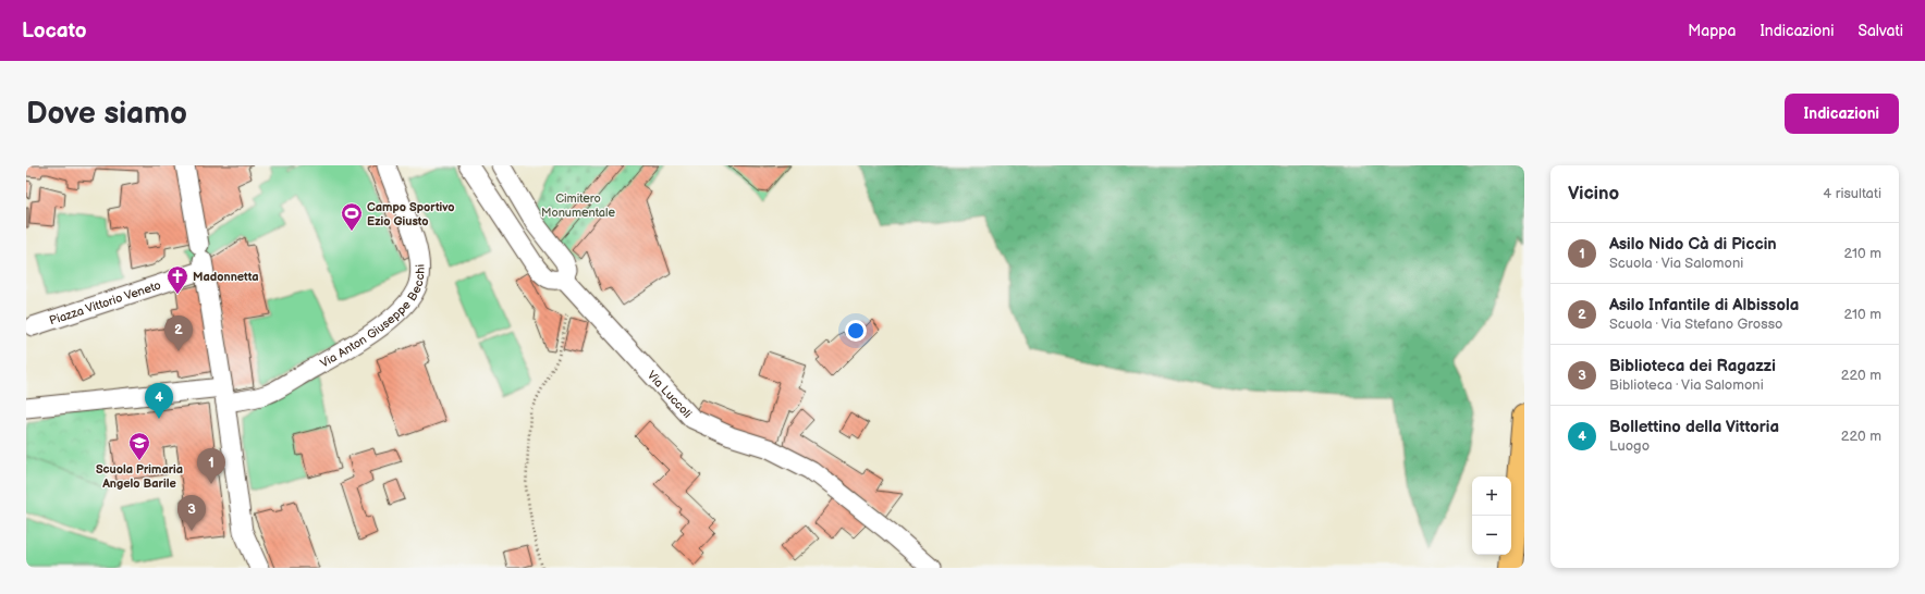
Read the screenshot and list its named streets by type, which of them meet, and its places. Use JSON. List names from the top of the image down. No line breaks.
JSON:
{"streets":{"street":["Piazza Vittorio Veneto","Via Anton Giuseppe Becchi","Via Luccoli"]},"parks":["Cimitero Monumentale"],"places":{"sports":["Campo Sportivo Ezio Giusto"],"church":["Madonnetta"],"school or university":["Scuola Primaria Angelo Barile"]},"page":{"header":"Locato","nav":["Mappa","Indicazioni","Salvati"],"buttons":"Indicazioni","title":"Dove siamo","heading":["Vicino","4 risultati"],"list":[{"mark":"1","name":"Asilo Nido Cà di Piccin","note":"Scuola · Via Salomoni","value":"210 m"},{"mark":"2","name":"Asilo Infantile di Albissola","note":"Scuola · Via Stefano Grosso","value":"210 m"},{"mark":"3","name":"Biblioteca dei Ragazzi","note":"Biblioteca · Via Salomoni","value":"220 m"},{"mark":"4","name":"Bollettino della Vittoria","note":"Luogo","value":"220 m"}],"pins":["2","4","1","3"],"map_buttons":["+","−"]}}
